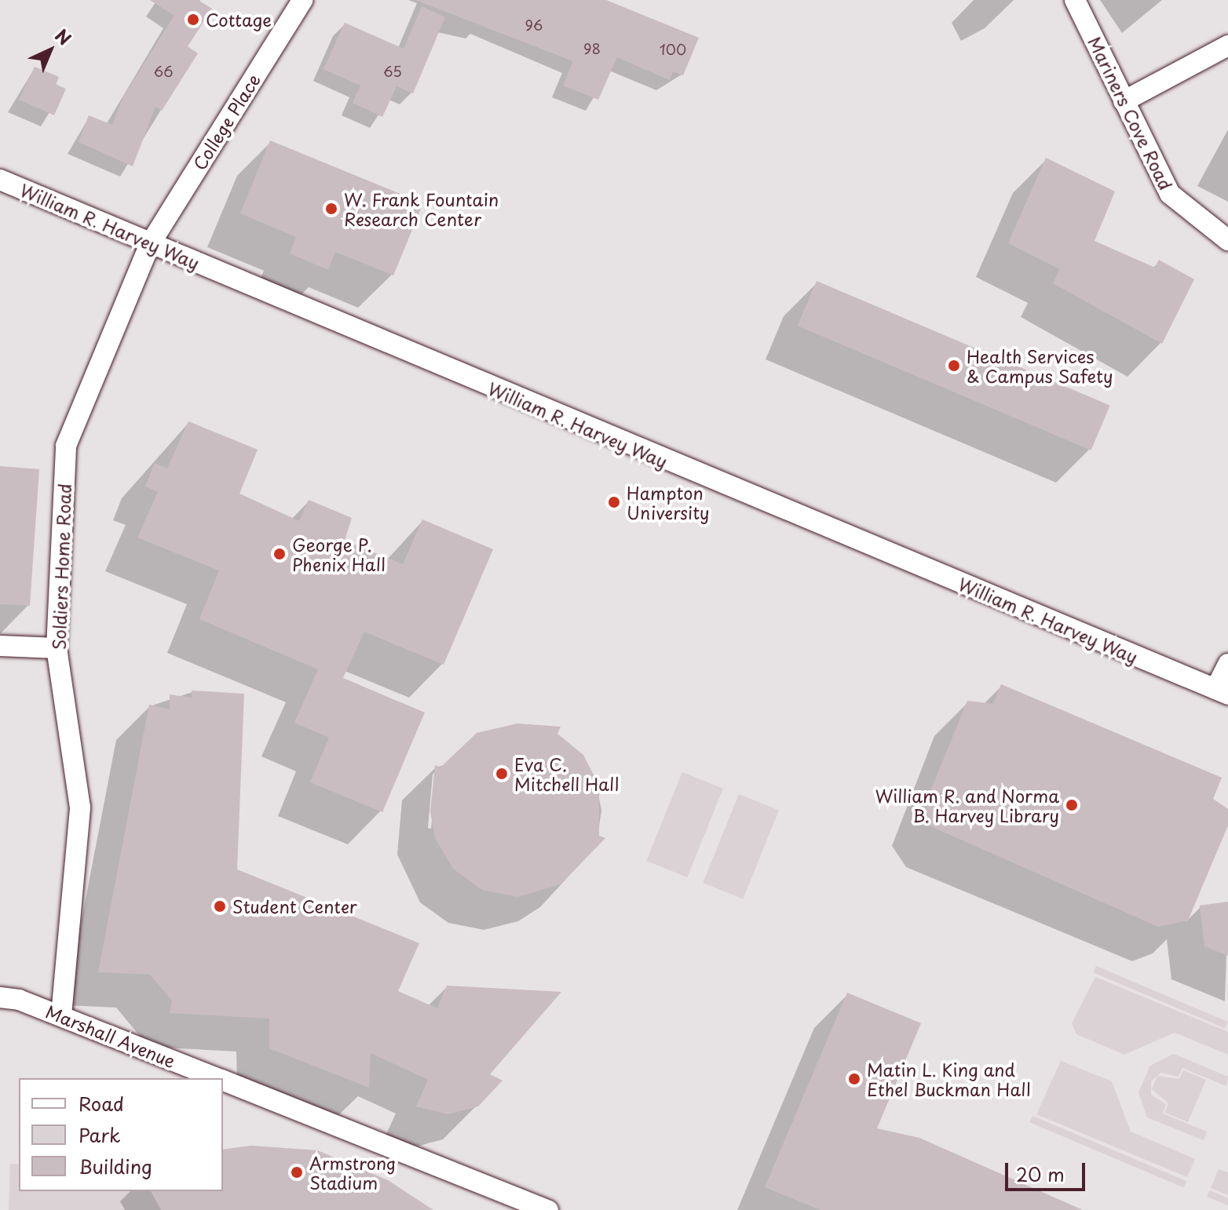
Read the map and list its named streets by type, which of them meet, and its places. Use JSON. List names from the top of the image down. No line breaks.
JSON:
{"streets":{"street":["Mariners Cove Road","College Place","William R. Harvey Way","Soldiers Home Road","Marshall Avenue"]},"crossings":[["College Place","William R. Harvey Way"],["College Place","Soldiers Home Road"],["William R. Harvey Way","Soldiers Home Road"],["Soldiers Home Road","Marshall Avenue"]],"places":["Cottage","W. Frank Fountain Research Center","Health Services & Campus Safety","Hampton University","George P. Phenix Hall","Eva C. Mitchell Hall","William R. and Norma B. Harvey Library","Student Center","Matin L. King and Ethel Buckman Hall","Armstrong Stadium"],"house_numbers":["96","98","100","66","65"],"legend":["Road","Park","Building"],"scale_bar":"20 m","north":"top right"}
